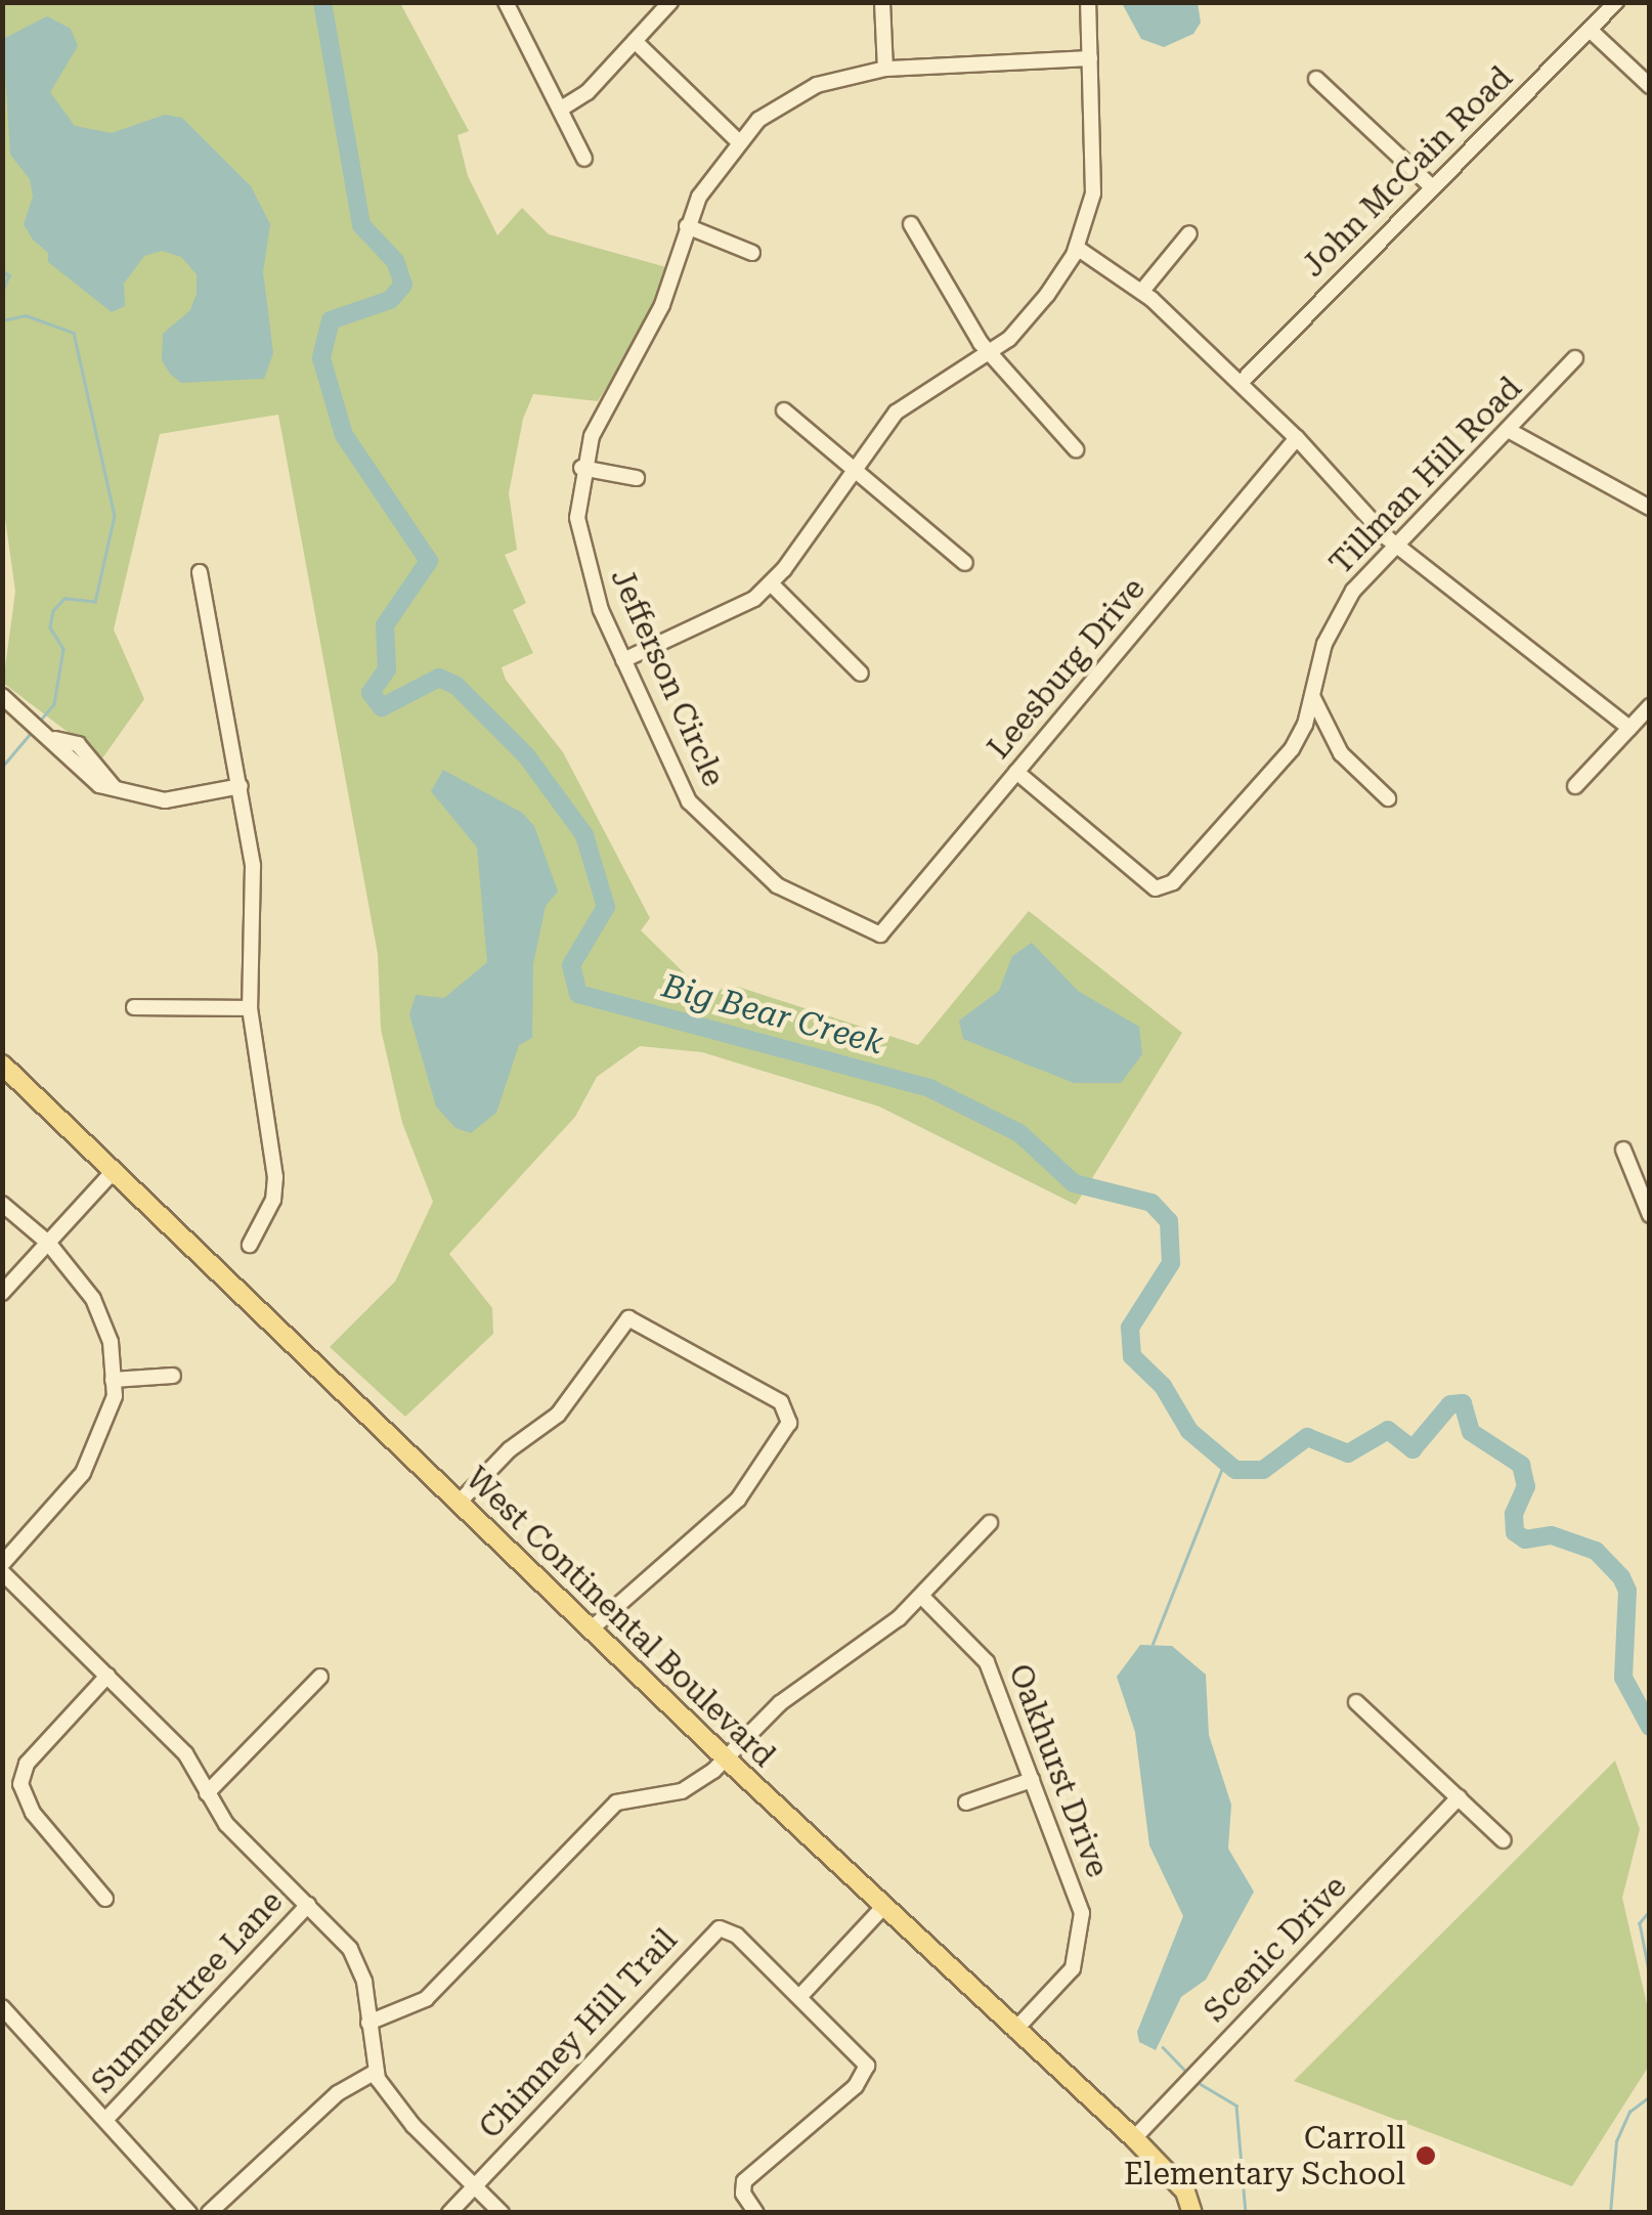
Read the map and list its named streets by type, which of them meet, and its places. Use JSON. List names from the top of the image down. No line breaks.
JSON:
{"streets":{"main road":["West Continental Boulevard"],"street":["John McCain Road","Tillman Hill Road","Leesburg Drive","Jefferson Circle","Oakhurst Drive","Scenic Drive","Summertree Lane","Chimney Hill Trail"]},"crossings":[["Tillman Hill Road","Leesburg Drive"],["Leesburg Drive","Jefferson Circle"],["West Continental Boulevard","Oakhurst Drive"],["West Continental Boulevard","Scenic Drive"]],"water":["Big Bear Creek"],"places":["Carroll Elementary School"]}
